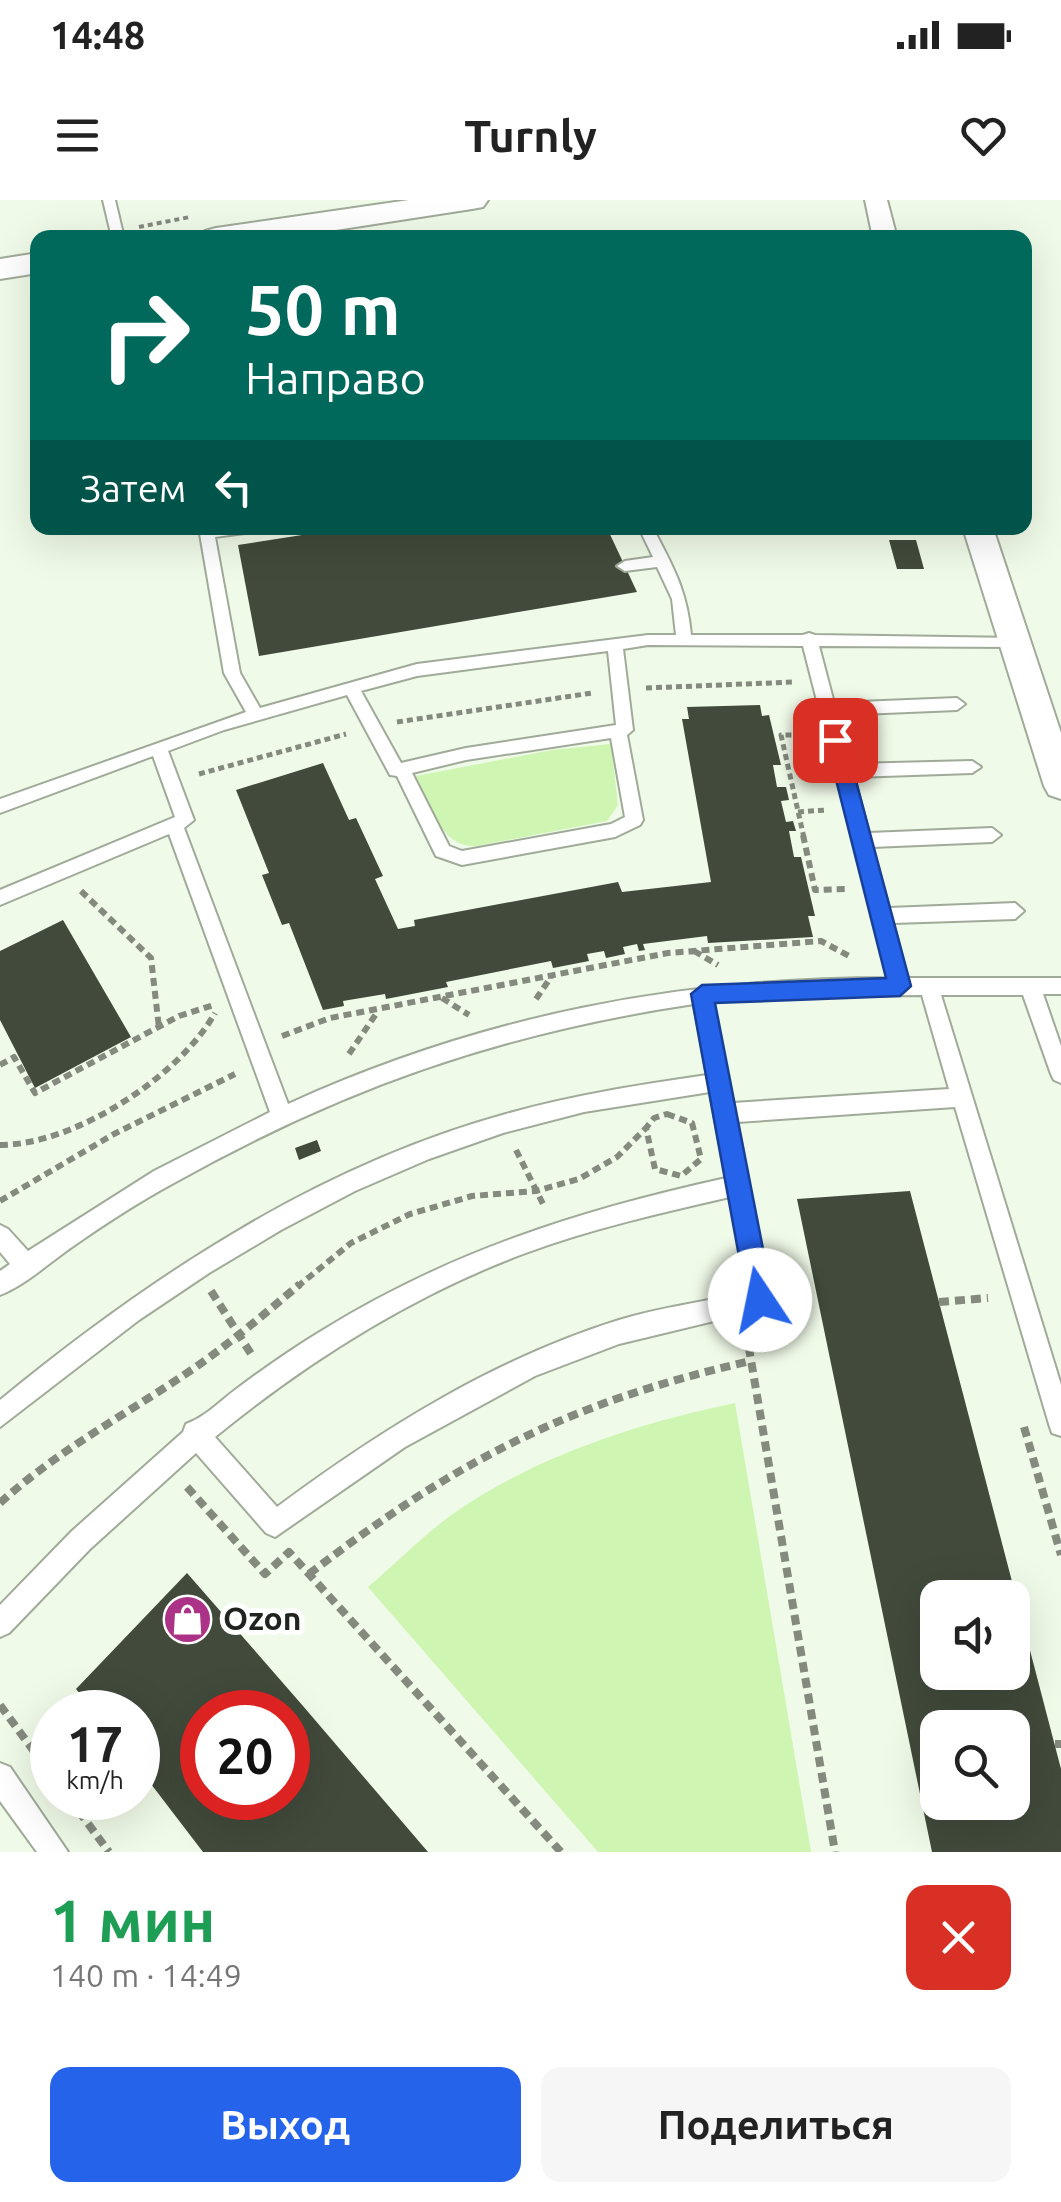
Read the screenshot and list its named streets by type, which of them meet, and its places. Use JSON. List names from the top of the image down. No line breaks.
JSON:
{"places":{"shop":["Ozon"]},"page":{"status":"14:48","header":"Turnly","turn":["50 m","Направо"],"then":"Затем","speed":"17 km/h","limit":"20","heading":["1 мин","140 m · 14:49"],"buttons":["Выход","Поделиться"]}}
